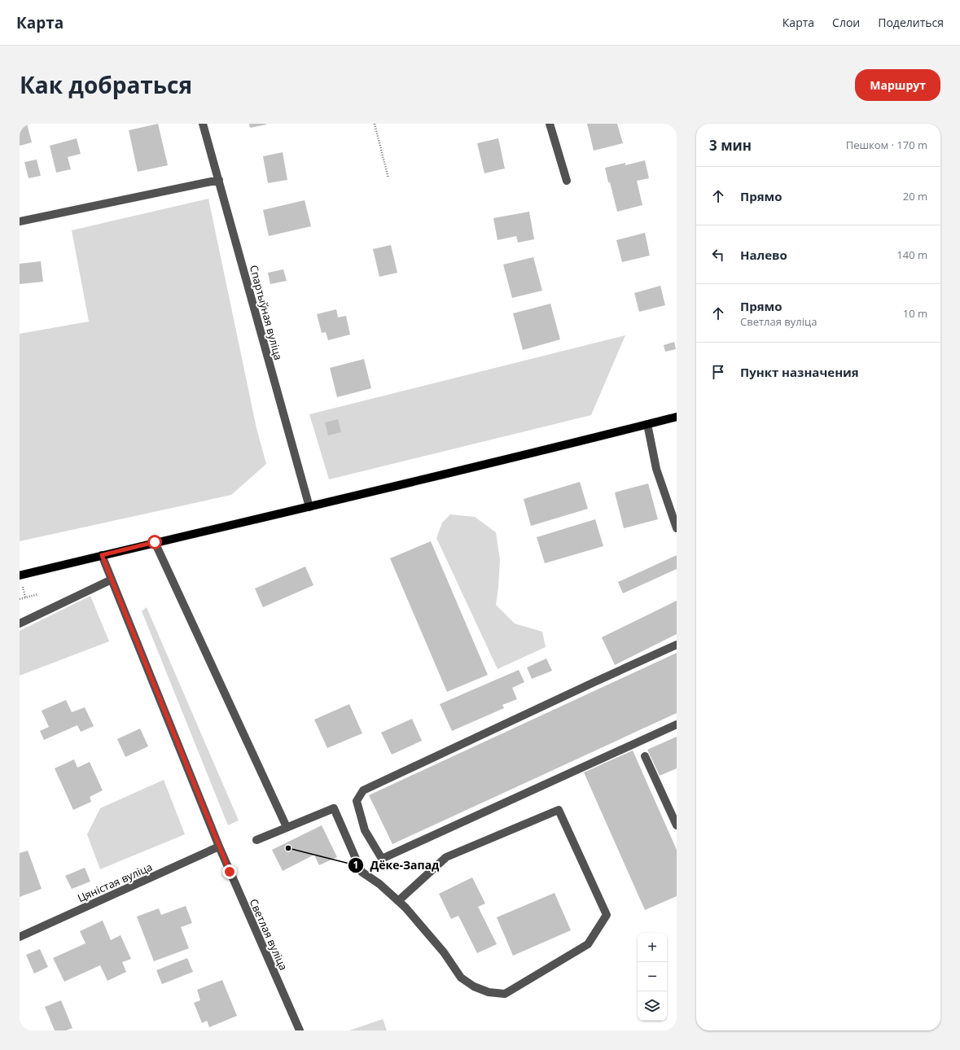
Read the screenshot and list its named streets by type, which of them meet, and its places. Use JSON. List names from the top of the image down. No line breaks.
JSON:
{"streets":{"street":["Спартыўная вуліца","Цяністая вуліца","Светлая вуліца"]},"crossings":[["Цяністая вуліца","Светлая вуліца"]],"places":["Дёке-Запад"],"page":{"header":"Карта","nav":["Карта","Слои","Поделиться"],"title":"Как добраться","buttons":"Маршрут","heading":["3 мин","Пешком · 170 m"],"list":[["Прямо","20 m"],["Налево","140 m"],["Прямо","Светлая вуліца","10 m"],"Пункт назначения"],"map_buttons":["+","−"]}}
